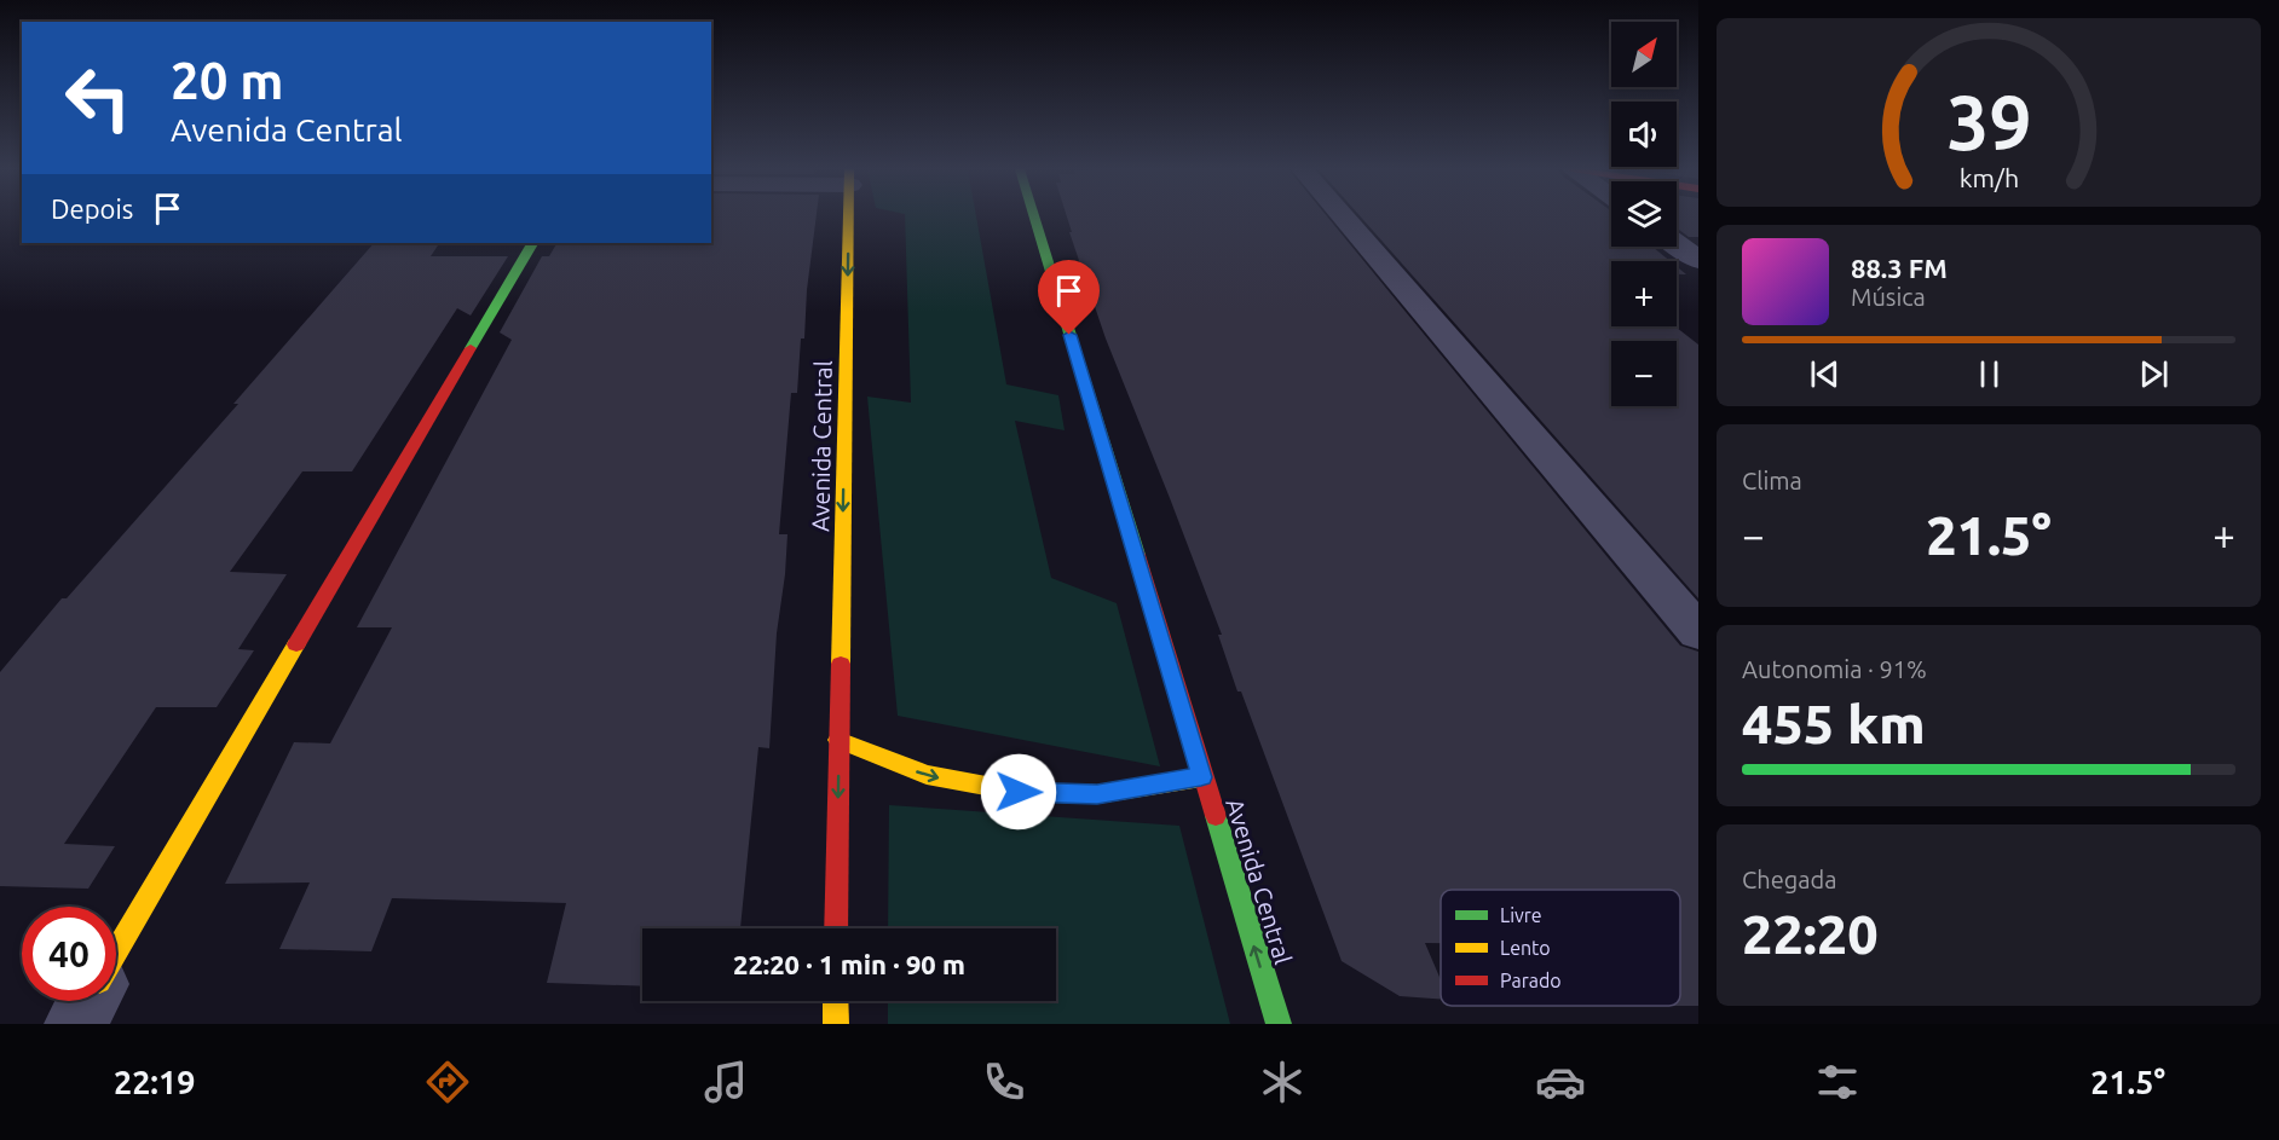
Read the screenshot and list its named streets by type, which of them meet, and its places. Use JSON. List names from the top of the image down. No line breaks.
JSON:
{"streets":{"street":["Avenida Central"]},"legend":["Livre","Lento","Parado"],"north":"top right","page":{"map_buttons":["+","−"],"turn":["20 m","Avenida Central"],"then":"Depois","song":["88.3 FM","Música"],"tile":["Clima",["Autonomia · 91%","455 km"],["Chegada","22:20"]],"heat":["−","21.5°","+"],"limit":"40","trip":"22:20 · 1 min · 90 m","tabs":["22:19","21.5°"],"gauge":["39","km/h"]}}
